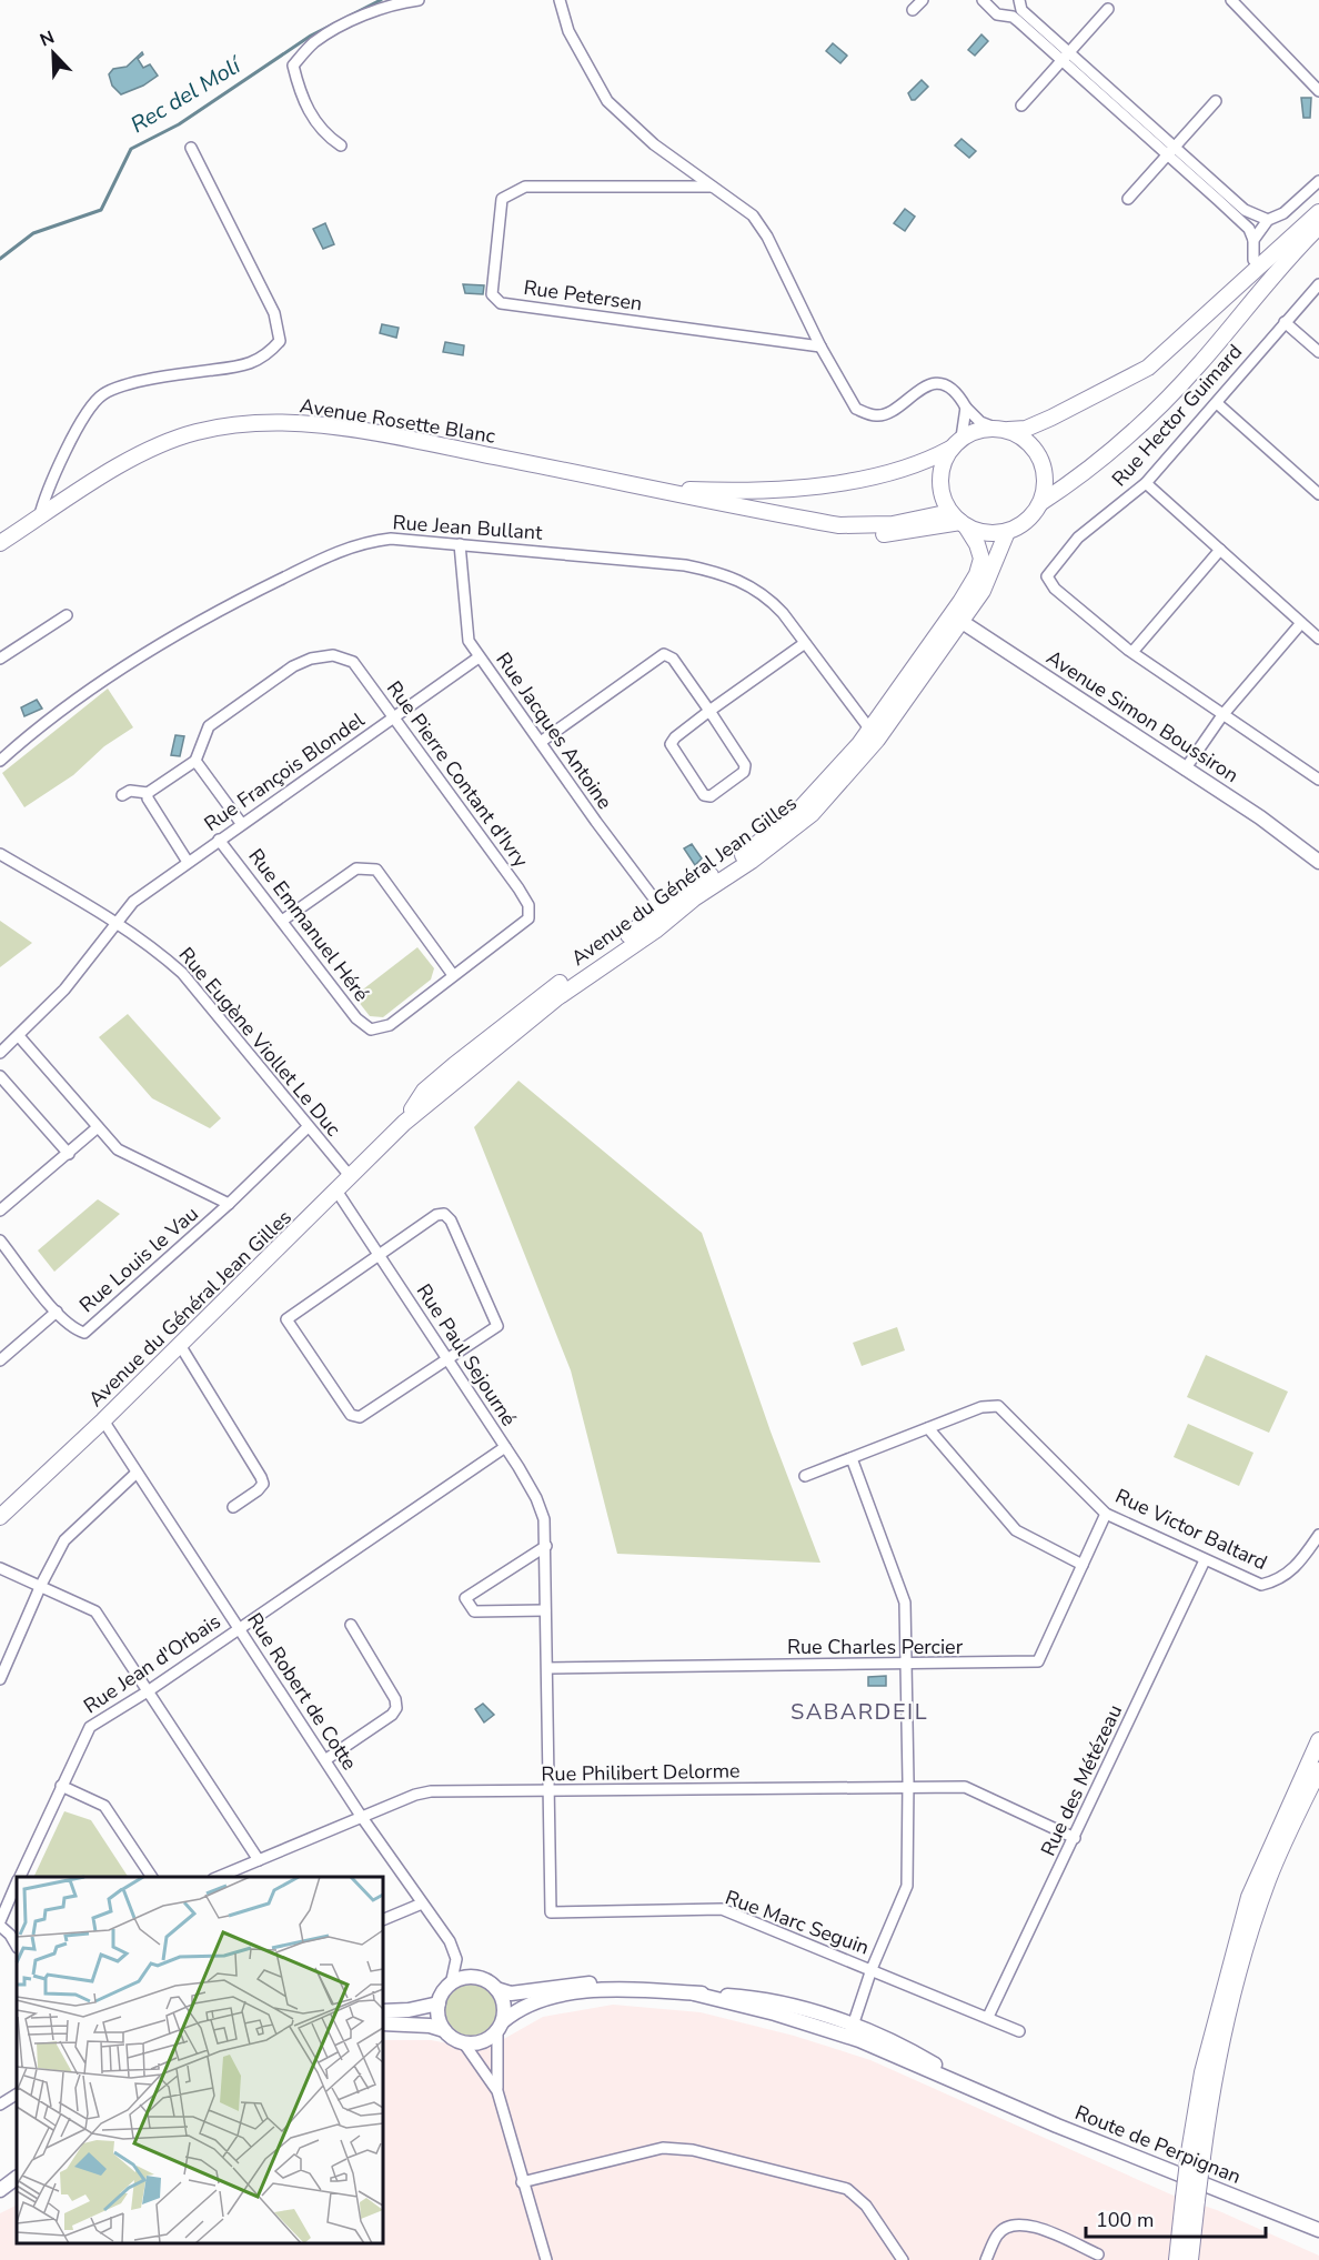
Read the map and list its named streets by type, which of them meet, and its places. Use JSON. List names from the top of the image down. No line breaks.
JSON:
{"streets":{"main road":["Avenue Rosette Blanc","Avenue du Général Jean Gilles"],"street":["Rue Petersen","Rue Hector Guimard","Rue Jean Bullant","Avenue Simon Boussiron","Rue Jacques Antoine","Rue François Blondel","Rue Pierre Contant d'Ivry","Rue Emmanuel Héré","Rue Eugène Viollet Le Duc","Rue Louis le Vau","Rue Paul Sejourné","Rue Victor Baltard","Rue Charles Percier","Rue Jean d'Orbais","Rue Robert de Cotte","Rue Philibert Delorme","Rue des Métézeau","Rue Marc Seguin","Route de Perpignan"]},"crossings":[["Avenue Rosette Blanc","Avenue du Général Jean Gilles"],["Rue Jean Bullant","Rue Jacques Antoine"],["Rue Jean Bullant","Avenue du Général Jean Gilles"],["Avenue Simon Boussiron","Avenue du Général Jean Gilles"],["Rue Jacques Antoine","Rue François Blondel"],["Rue Jacques Antoine","Avenue du Général Jean Gilles"],["Rue François Blondel","Rue Pierre Contant d'Ivry"],["Rue François Blondel","Rue Emmanuel Héré"],["Rue François Blondel","Rue Eugène Viollet Le Duc"],["Rue Pierre Contant d'Ivry","Rue Emmanuel Héré"],["Avenue du Général Jean Gilles","Rue Eugène Viollet Le Duc"],["Avenue du Général Jean Gilles","Rue Paul Sejourné"],["Avenue du Général Jean Gilles","Rue Robert de Cotte"],["Rue Eugène Viollet Le Duc","Rue Louis le Vau"],["Rue Paul Sejourné","Rue Charles Percier"],["Rue Paul Sejourné","Rue Jean d'Orbais"],["Rue Paul Sejourné","Rue Philibert Delorme"],["Rue Paul Sejourné","Rue Marc Seguin"],["Rue Victor Baltard","Rue Charles Percier"],["Rue Victor Baltard","Rue des Métézeau"],["Rue Jean d'Orbais","Rue Robert de Cotte"],["Rue Robert de Cotte","Rue Philibert Delorme"],["Rue Philibert Delorme","Rue des Métézeau"],["Rue Philibert Delorme","Rue Marc Seguin"],["Rue des Métézeau","Rue Marc Seguin"]],"districts":["SABARDEIL"],"water":["Rec del Molí"],"scale_bar":"100 m","north":"top left"}
